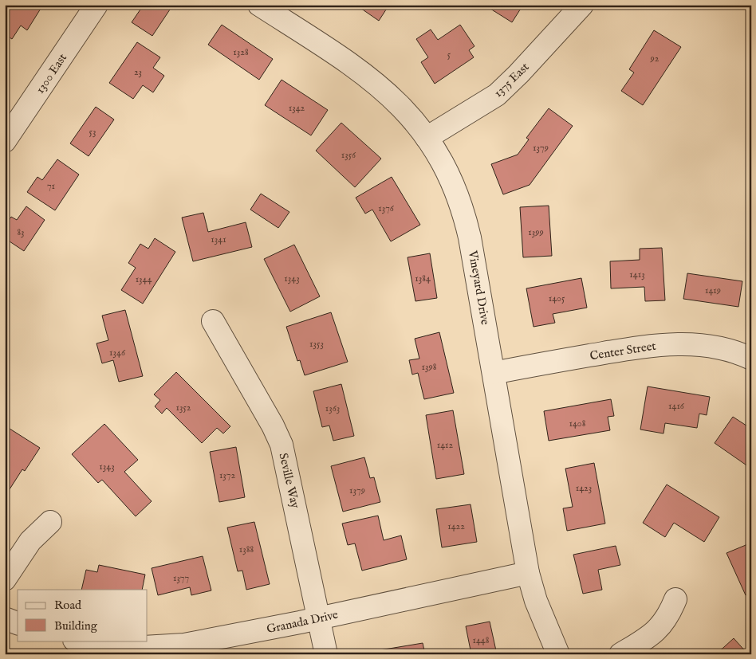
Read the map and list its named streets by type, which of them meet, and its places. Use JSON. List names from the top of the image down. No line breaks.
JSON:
{"streets":{"street":["1300 East","1375 East","Vineyard Drive","Center Street","Seville Way","Granada Drive"]},"crossings":[["1375 East","Vineyard Drive"],["Vineyard Drive","Center Street"],["Vineyard Drive","Granada Drive"],["Seville Way","Granada Drive"]],"house_numbers":["1328","5","92","23","1342","53","1379","1356","71","1376","83","1399","1341","1413","1343","1384","1344","1419","1405","1353","1346","1398","1416","1352","1363","1408","1412","1343","1372","1423","1379","1422","1388","1377","1448"],"legend":["Road","Building"]}
